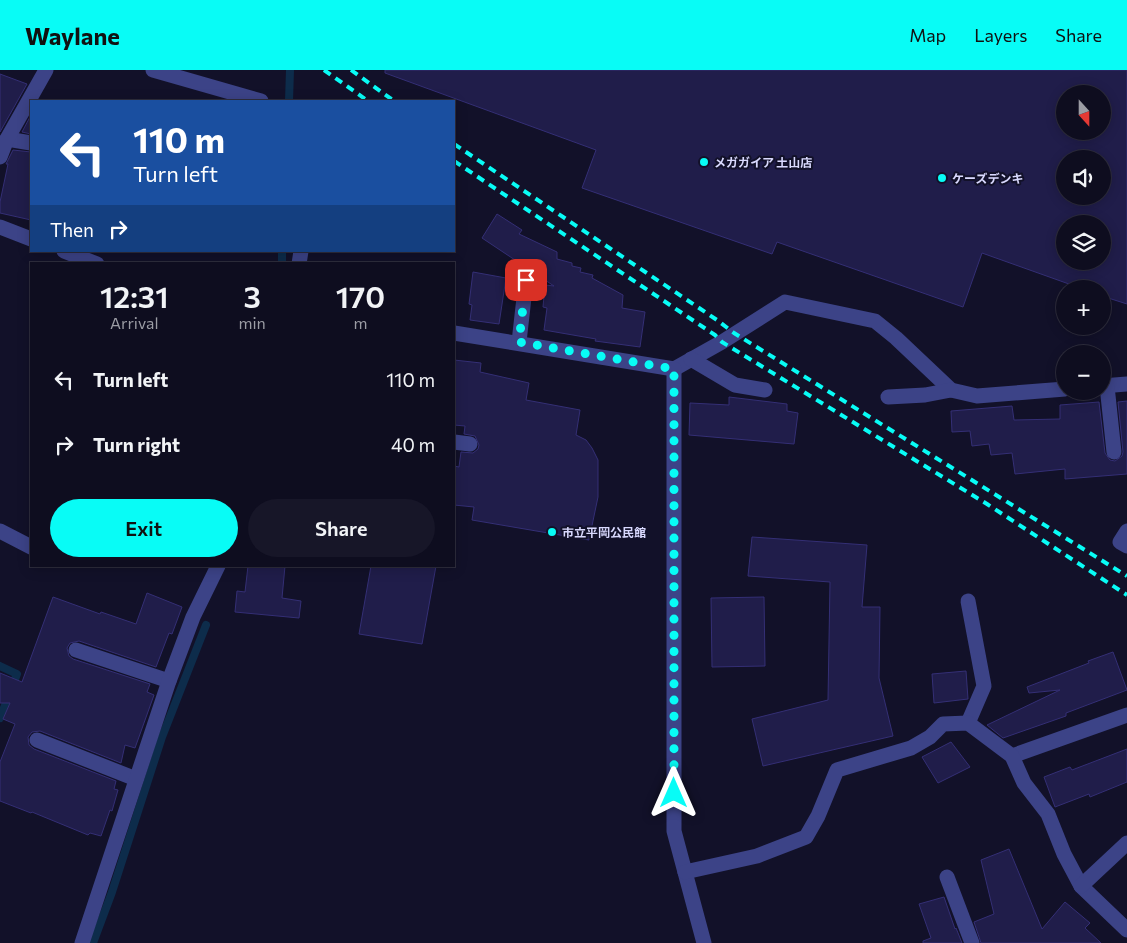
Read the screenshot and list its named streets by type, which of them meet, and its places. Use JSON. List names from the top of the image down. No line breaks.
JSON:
{"places":["メガガイア 土山店","ケーズデンキ","市立平岡公民館"],"north":"bottom","page":{"header":"Waylane","nav":["Map","Layers","Share"],"map_buttons":["+","−"],"turn":["110 m","Turn left"],"then":"Then","eta":["12:31","Arrival","3","min","170","m"],"list":[{"name":"Turn left","value":"110 m"},{"name":"Turn right","value":"40 m"}],"buttons":["Exit","Share"]}}
